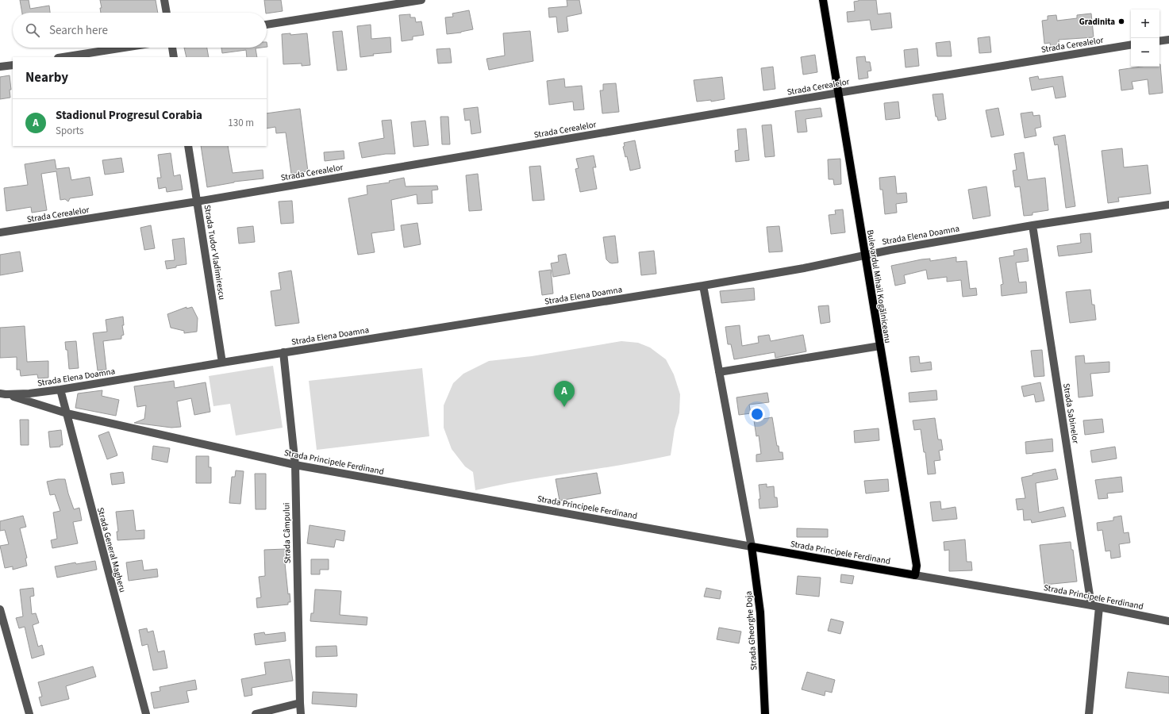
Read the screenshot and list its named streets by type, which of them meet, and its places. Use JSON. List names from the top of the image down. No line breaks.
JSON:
{"streets":{"main road":["Bulevardul Mihail Kogălniceanu","Strada Principele Ferdinand","Strada Gheorghe Doja"],"street":["Strada Cerealelor","Strada Elena Doamna","Strada Tudor Vladimirescu","Strada Sabinelor","Strada Câmpului","Strada General Magheru"]},"crossings":[["Strada Cerealelor","Strada Tudor Vladimirescu"],["Strada Cerealelor","Bulevardul Mihail Kogălniceanu"],["Strada Elena Doamna","Strada Tudor Vladimirescu"],["Strada Elena Doamna","Bulevardul Mihail Kogălniceanu"],["Strada Elena Doamna","Strada Sabinelor"],["Strada Elena Doamna","Strada Principele Ferdinand"],["Strada Elena Doamna","Strada Câmpului"],["Strada Elena Doamna","Strada General Magheru"],["Bulevardul Mihail Kogălniceanu","Strada Principele Ferdinand"],["Strada Sabinelor","Strada Principele Ferdinand"],["Strada Principele Ferdinand","Strada Câmpului"],["Strada Principele Ferdinand","Strada General Magheru"],["Strada Principele Ferdinand","Strada Gheorghe Doja"]],"places":["Gradinita"],"page":{"map_buttons":["+","−"],"search":"Search here","heading":"Nearby","list":[{"mark":"A","name":"Stadionul Progresul Corabia","note":"Sports","value":"130 m"}],"pins":"A"}}
